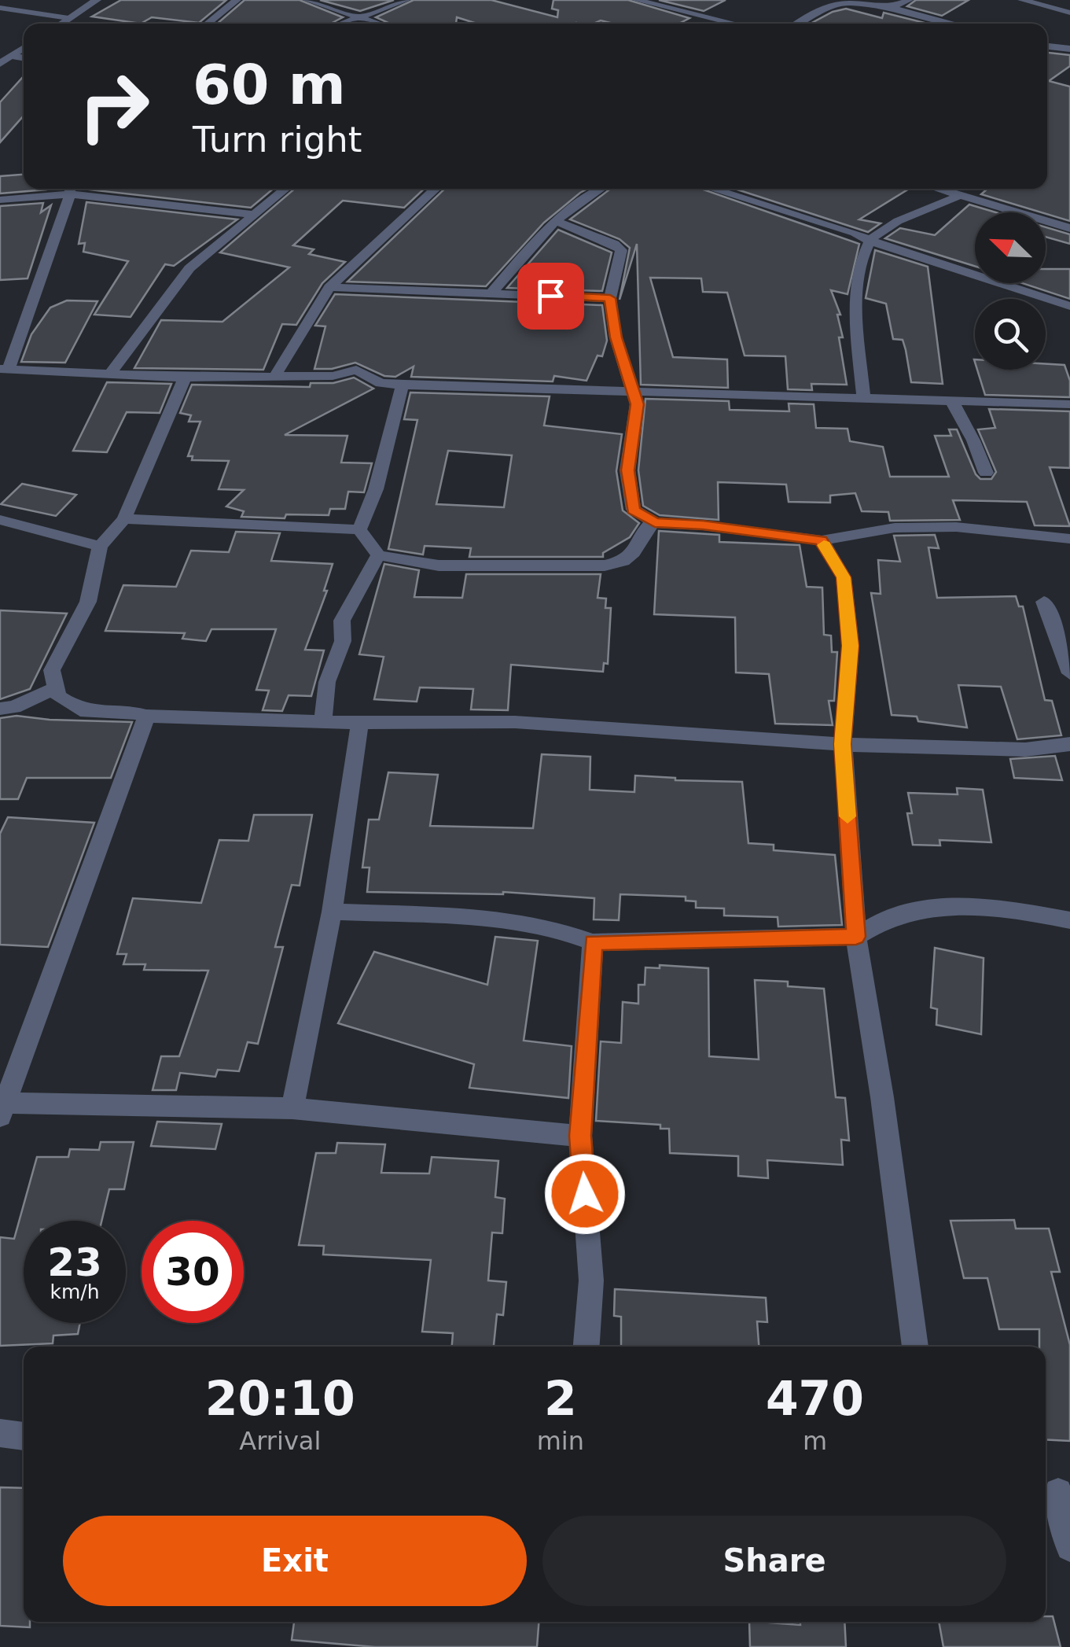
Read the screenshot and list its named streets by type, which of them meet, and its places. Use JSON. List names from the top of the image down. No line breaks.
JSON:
{"north":"top left","page":{"turn":["60 m","Turn right"],"speed":"23 km/h","limit":"30","eta":["20:10","Arrival","2","min","470","m"],"buttons":["Exit","Share"]}}
